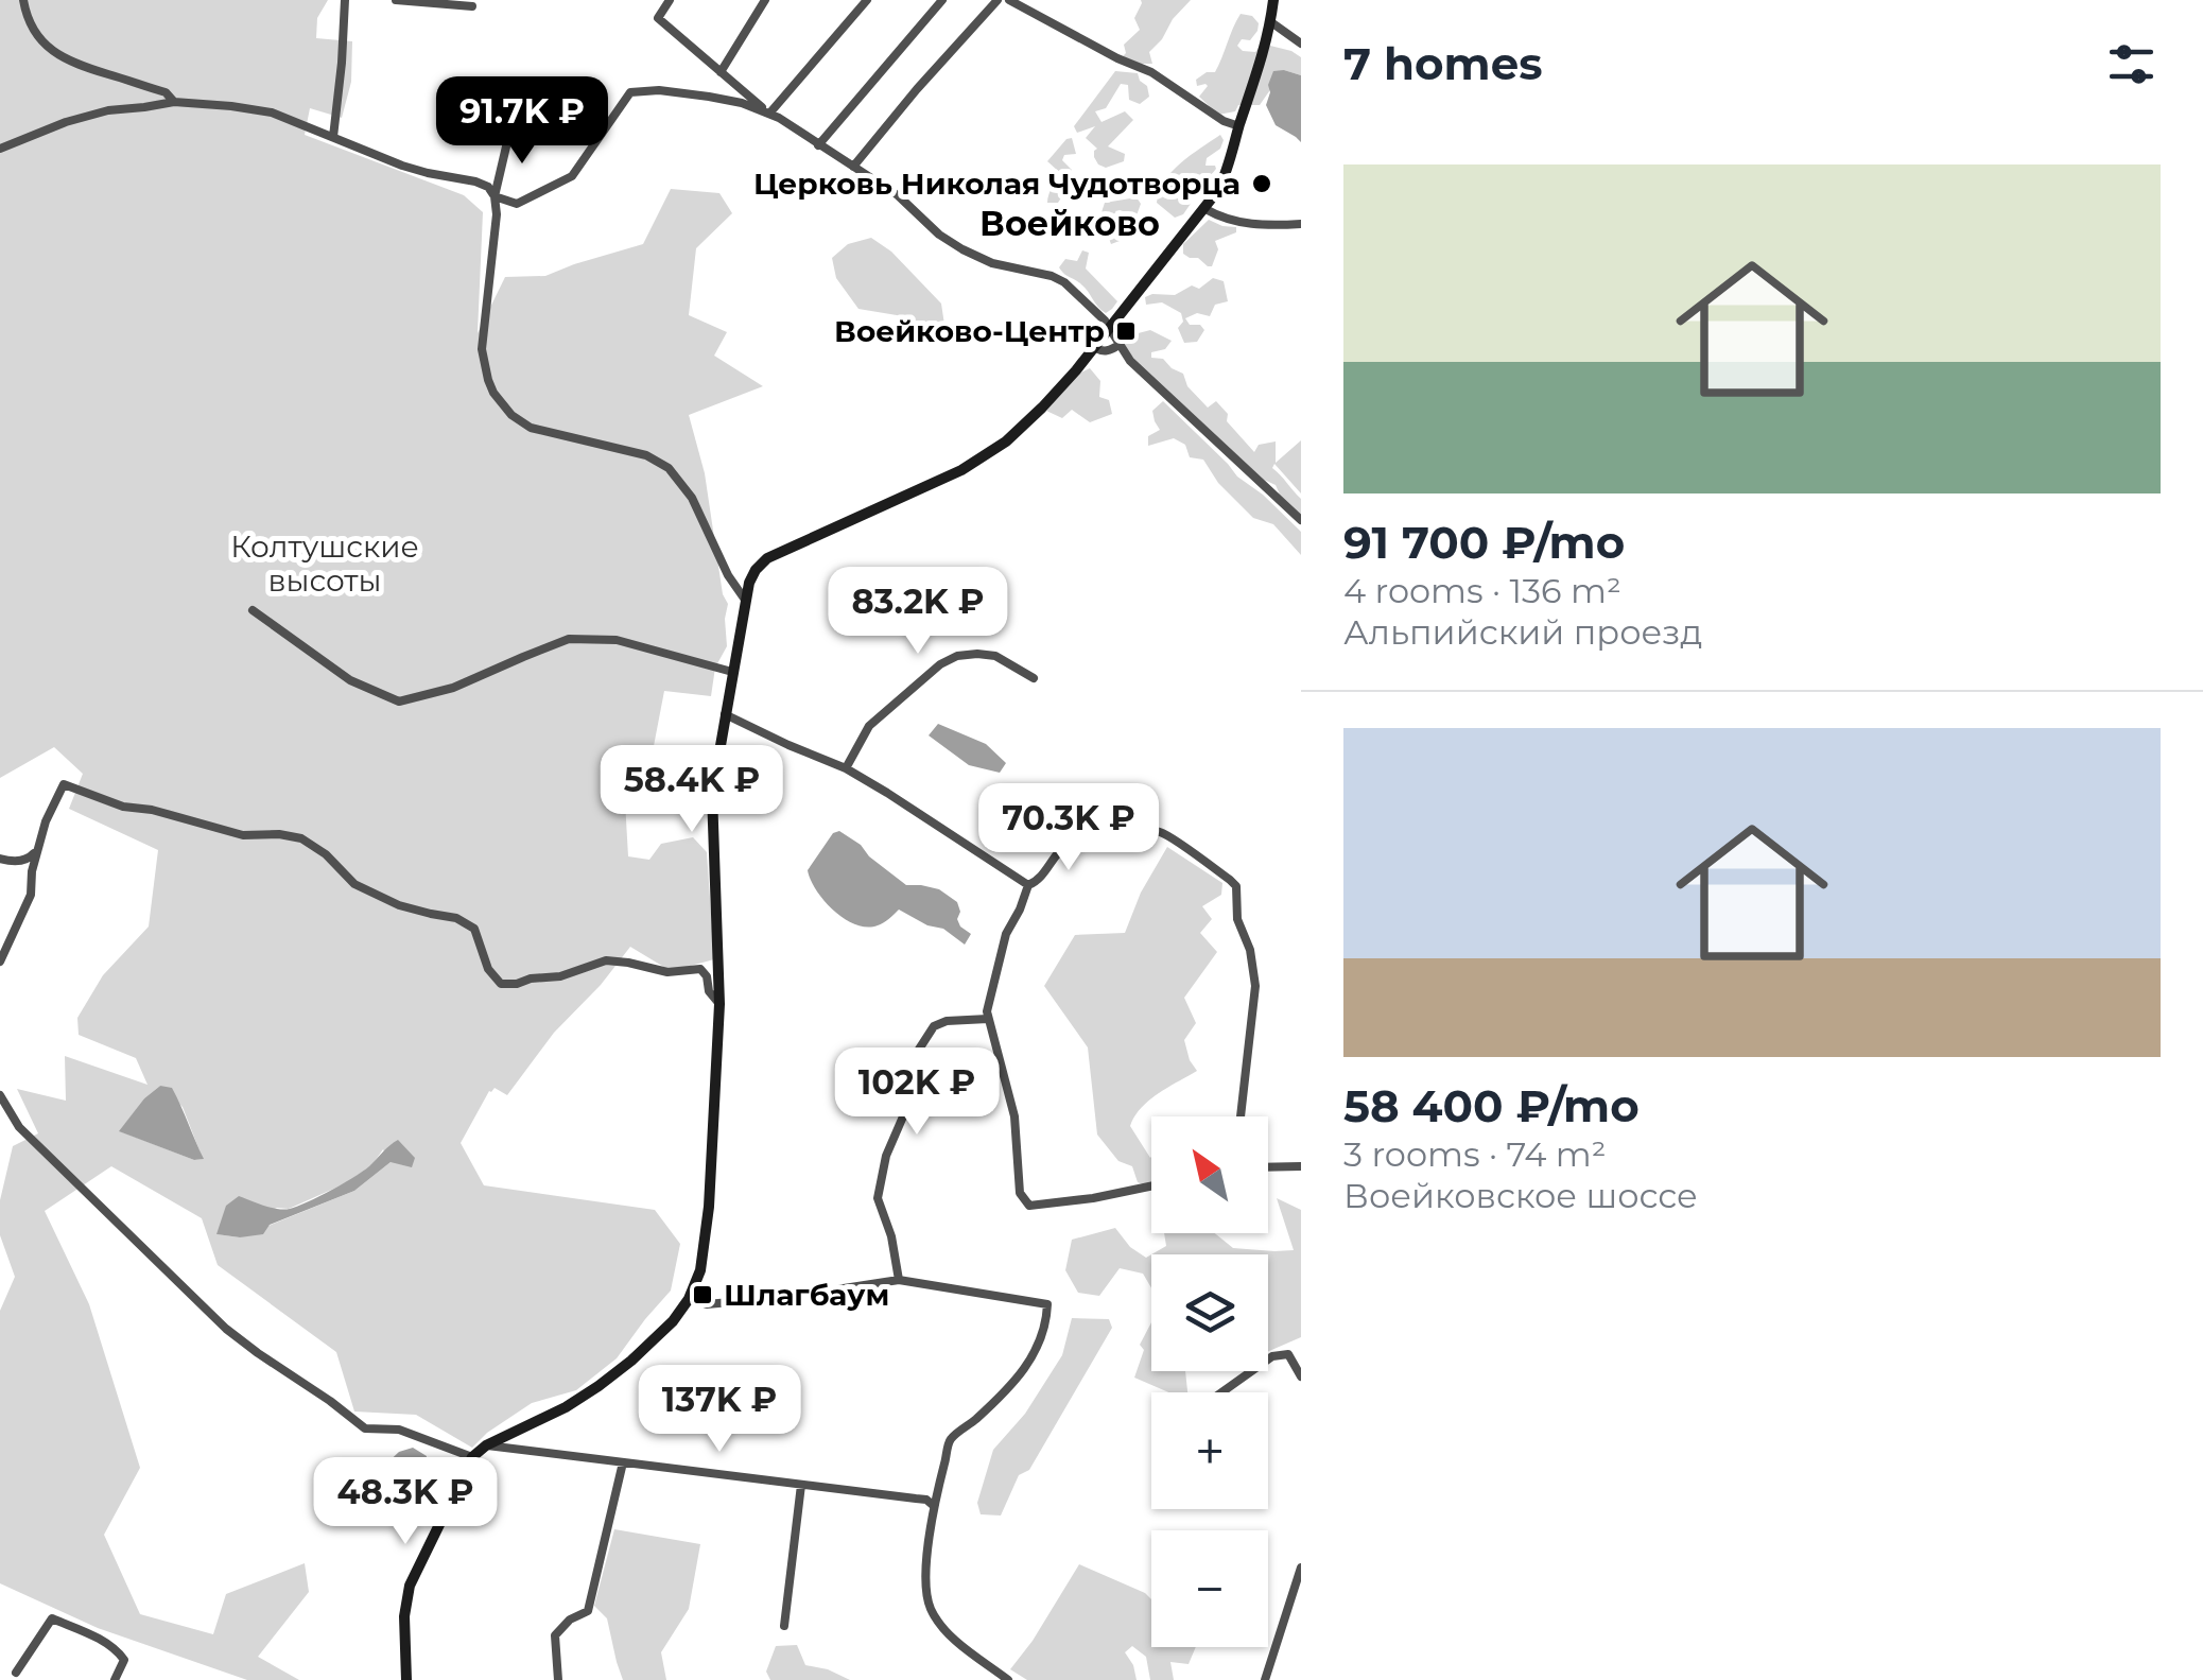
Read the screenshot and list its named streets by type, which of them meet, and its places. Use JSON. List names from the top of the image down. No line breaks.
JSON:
{"districts":["Воейково"],"parks":["Колтушские высоты"],"places":{"other":["Церковь Николая Чудотворца"],"transit":["Воейково-Центр","Шлагбаум"]},"north":"top left","page":{"heading":"7 homes","price":["91.7K ₽","83.2K ₽","58.4K ₽","70.3K ₽","102K ₽","137K ₽","48.3K ₽"],"list":[{"name":"91 700 ₽/mo","note":"4 rooms · 136 m² · Альпийский проезд"},{"name":"58 400 ₽/mo","note":"3 rooms · 74 m² · Воейковское шоссе"}],"map_buttons":["+","−"]}}
